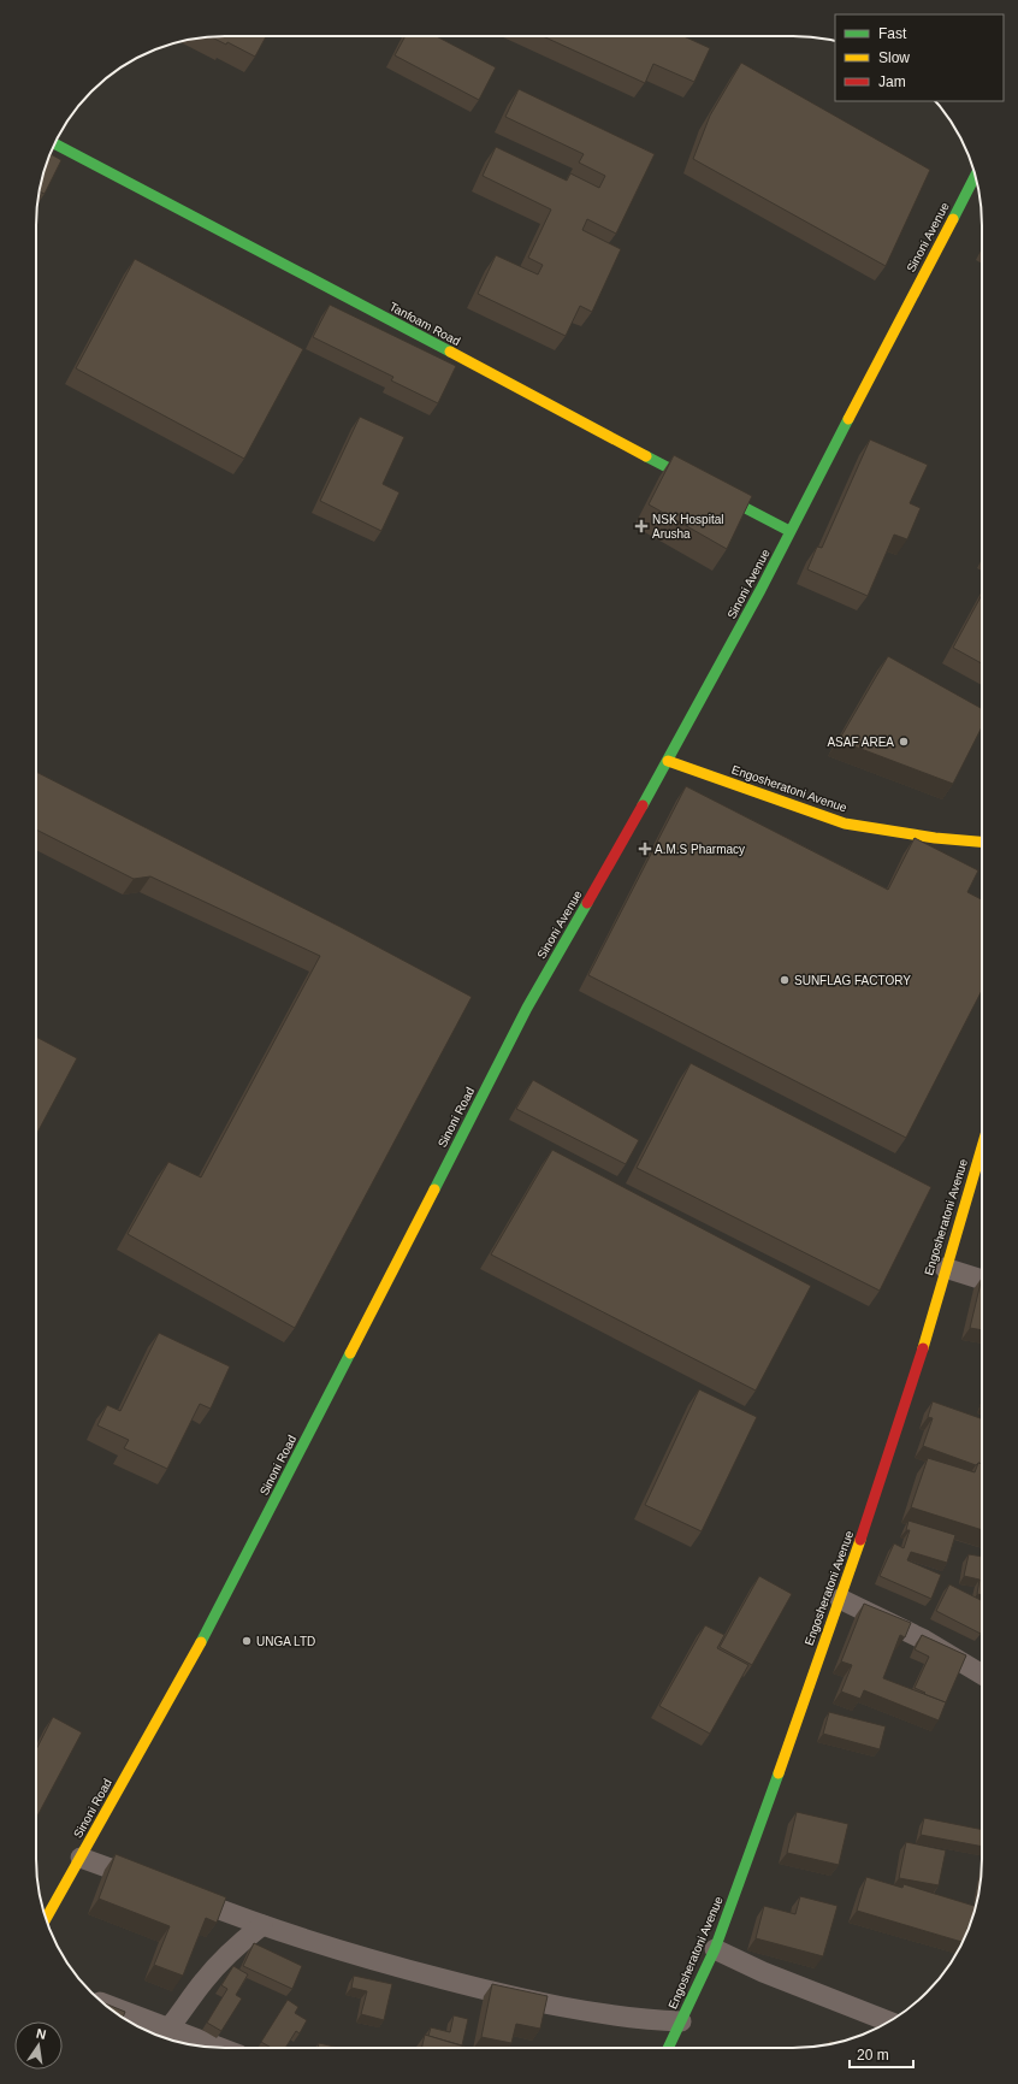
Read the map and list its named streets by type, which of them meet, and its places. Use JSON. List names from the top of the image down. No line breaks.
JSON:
{"streets":{"street":["Sinoni Avenue","Tanfoam Road","Engosheratoni Avenue","Sinoni Road"]},"crossings":[["Sinoni Avenue","Tanfoam Road"],["Sinoni Avenue","Engosheratoni Avenue"],["Sinoni Avenue","Sinoni Road"]],"places":{"health":["NSK Hospital Arusha","A.M.S Pharmacy"],"other":["ASAF AREA","SUNFLAG FACTORY","UNGA LTD"]},"legend":["Fast","Slow","Jam"],"scale_bar":"20 m","north":"top"}
